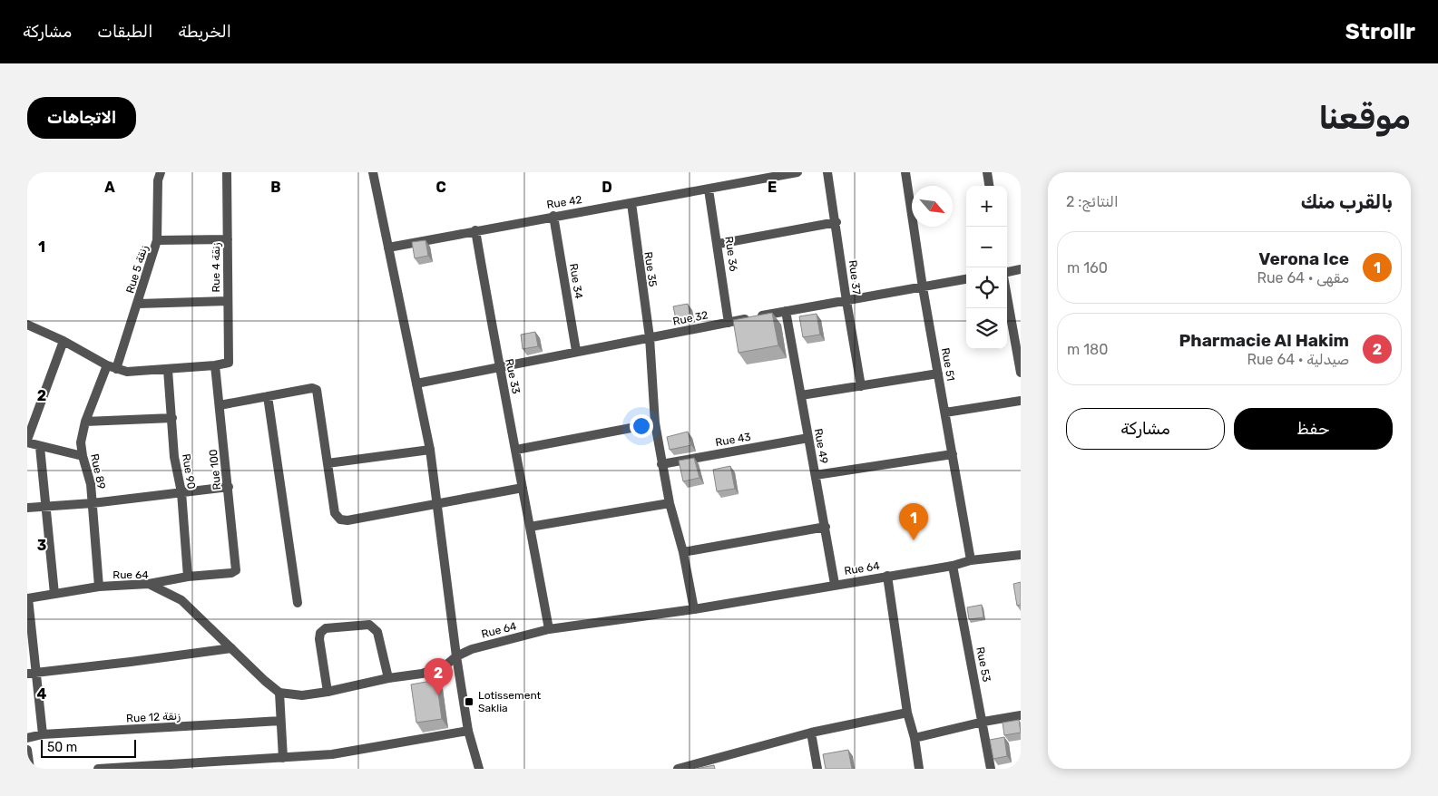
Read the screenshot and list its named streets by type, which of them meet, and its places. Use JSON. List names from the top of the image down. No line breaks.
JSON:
{"streets":{"street":["Rue 42","Rue 36","Rue 4 زنقة","Rue 5 زنقة","Rue 35","Rue 37","Rue 34","Rue 32","Rue 51","Rue 33","Rue 43","Rue 49","Rue 100","Rue 89","Rue 90","Rue 64","Rue 53","Rue 12 زنقة"]},"crossings":[["Rue 42","Rue 36"],["Rue 42","Rue 35"],["Rue 42","Rue 34"],["Rue 42","Rue 33"],["Rue 36","Rue 32"],["Rue 4 زنقة","Rue 100"],["Rue 5 زنقة","Rue 89"],["Rue 35","Rue 32"],["Rue 35","Rue 43"],["Rue 35","Rue 64"],["Rue 37","Rue 32"],["Rue 34","Rue 32"],["Rue 32","Rue 51"],["Rue 32","Rue 33"],["Rue 32","Rue 49"],["Rue 51","Rue 64"],["Rue 33","Rue 64"],["Rue 43","Rue 49"],["Rue 49","Rue 64"],["Rue 100","Rue 90"],["Rue 89","Rue 64"],["Rue 64","Rue 53"]],"places":{"transit":["Lotissement Saklia"]},"scale_bar":"50 m","north":"bottom right","page":{"header":"Strollr","nav":["الخريطة","الطبقات","مشاركة"],"buttons":["الاتجاهات",["حفظ","مشاركة"]],"title":"موقعنا","heading":["بالقرب منك","النتائج: 2"],"map_buttons":["+","−"],"list":[{"mark":"1","name":"Verona Ice","note":"مقهى · Rue 64","value":"160 m"},{"mark":"2","name":"Pharmacie Al Hakim","note":"صيدلية · Rue 64","value":"180 m"}],"pins":["1","2"],"scale":"50 m"},"grid":{"columns":["A","B","C","D","E"],"rows":["1","2","3","4"]}}
